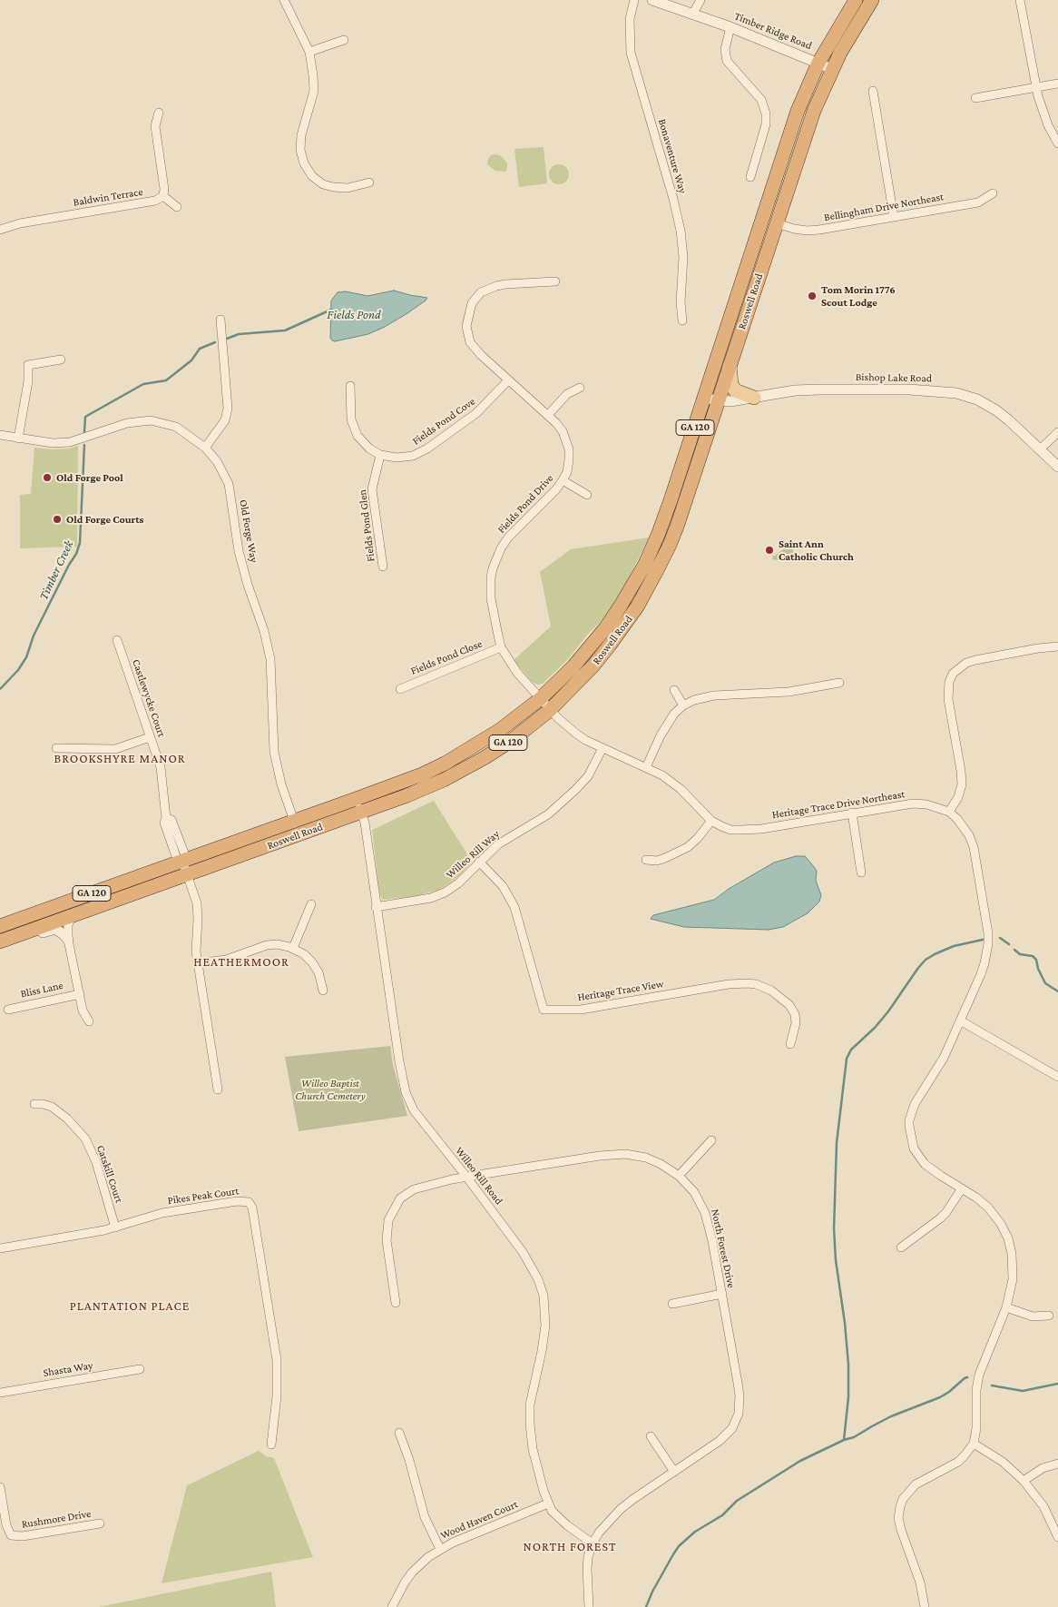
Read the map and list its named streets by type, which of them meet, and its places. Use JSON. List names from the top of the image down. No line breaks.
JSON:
{"streets":{"highway":["Roswell Road","GA 120"],"street":["Timber Ridge Road","Bonaventure Way","Baldwin Terrace","Bellingham Drive Northeast","Bishop Lake Road","Fields Pond Cove","Fields Pond Drive","Fields Pond Glen","Old Forge Way","Fields Pond Close","Castlewycke Court","Heritage Trace Drive Northeast","Willeo Rill Way","Bliss Lane","Heritage Trace View","Catskill Court","Willeo Rill Road","Pikes Peak Court","North Forest Drive","Shasta Way","Rushmore Drive","Wood Haven Court"]},"crossings":[["Timber Ridge Road","Roswell Road"],["Bellingham Drive Northeast","Roswell Road"],["Roswell Road","Bishop Lake Road"],["Roswell Road","Fields Pond Drive"],["Roswell Road","Old Forge Way"],["Roswell Road","Castlewycke Court"],["Roswell Road","Heritage Trace Drive Northeast"],["Roswell Road","Bliss Lane"],["Roswell Road","Willeo Rill Road"],["Fields Pond Cove","Fields Pond Drive"],["Fields Pond Cove","Fields Pond Glen"],["Fields Pond Drive","Fields Pond Close"],["Fields Pond Drive","Heritage Trace Drive Northeast"],["Heritage Trace Drive Northeast","Willeo Rill Way"],["Willeo Rill Way","Heritage Trace View"],["Willeo Rill Way","Willeo Rill Road"],["Catskill Court","Pikes Peak Court"],["Willeo Rill Road","North Forest Drive"],["Willeo Rill Road","Wood Haven Court"]],"districts":["BROOKSHYRE MANOR","HEATHERMOOR","PLANTATION PLACE","NORTH FOREST"],"water":["Fields Pond","Timber Creek"],"parks":["Willeo Baptist Church Cemetery"],"places":["Tom Morin 1776 Scout Lodge","Old Forge Pool","Old Forge Courts","Saint Ann Catholic Church"]}
